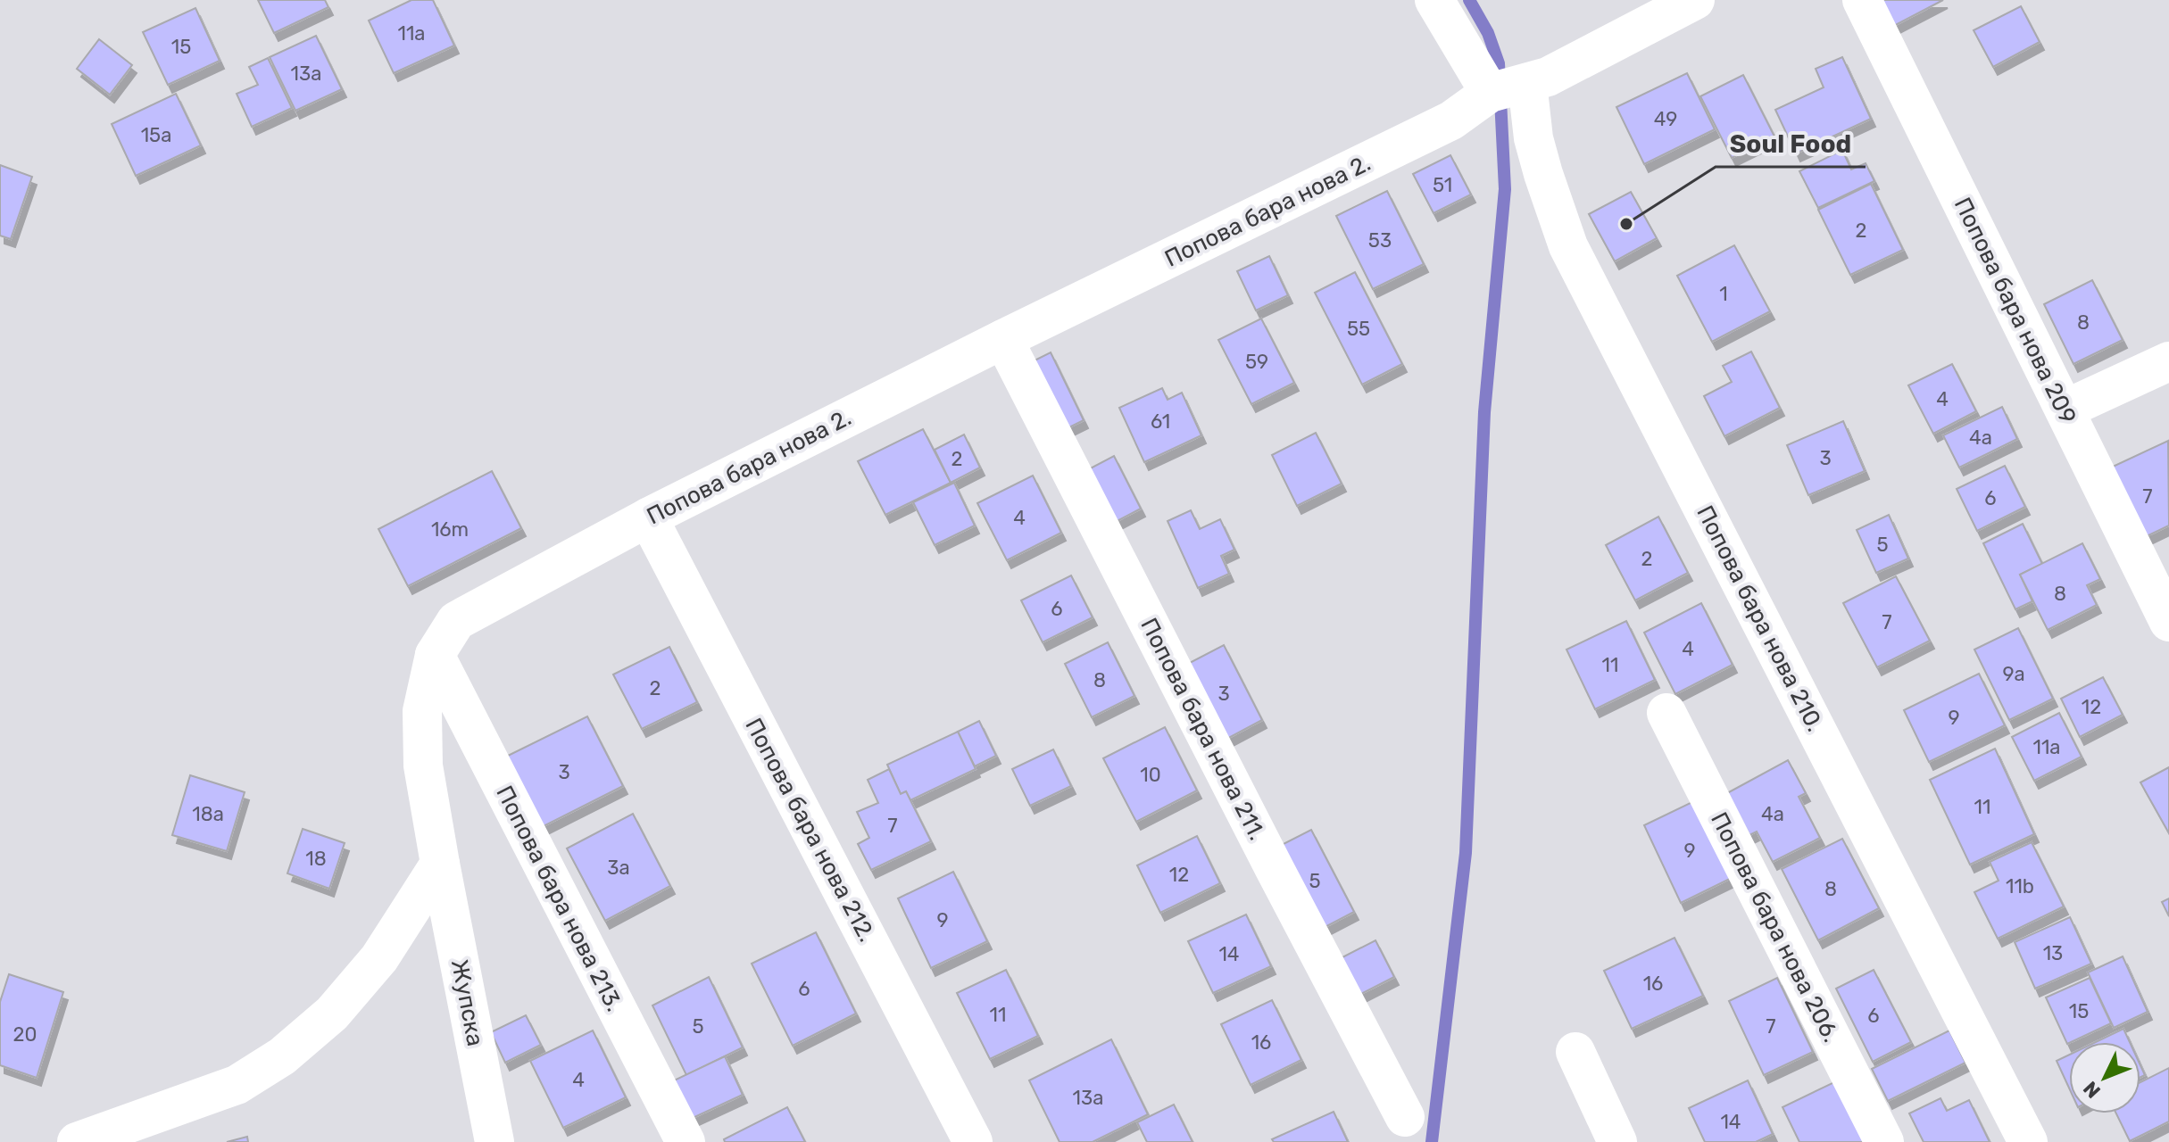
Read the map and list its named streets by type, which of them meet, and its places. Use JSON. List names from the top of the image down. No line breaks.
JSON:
{"streets":{"street":["Попова бара нова 2.","Попова бара нова 209","Попова бара нова 210.","Попова бара нова 211.","Попова бара нова 212.","Попова бара нова 213.","Попова бара нова 206.","Жупска"]},"crossings":[["Попова бара нова 2.","Попова бара нова 210."],["Попова бара нова 2.","Попова бара нова 211."],["Попова бара нова 2.","Попова бара нова 212."],["Попова бара нова 2.","Попова бара нова 213."],["Попова бара нова 2.","Жупска"]],"places":["Soul Food"],"house_numbers":["11a","15","13a","49","15a","51","2","53","1","8","55","59","4","61","4a","3","2","7","6","4","16m","5","2","8","6","7","4","11","9a","8","2","3","12","9","11a","3","10","11","18a","4a","7","9","18","3a","12","5","11b","8","9","13","14","16","6","15","11","6","5","7","20","16","4","13a","14"],"north":"bottom left"}
